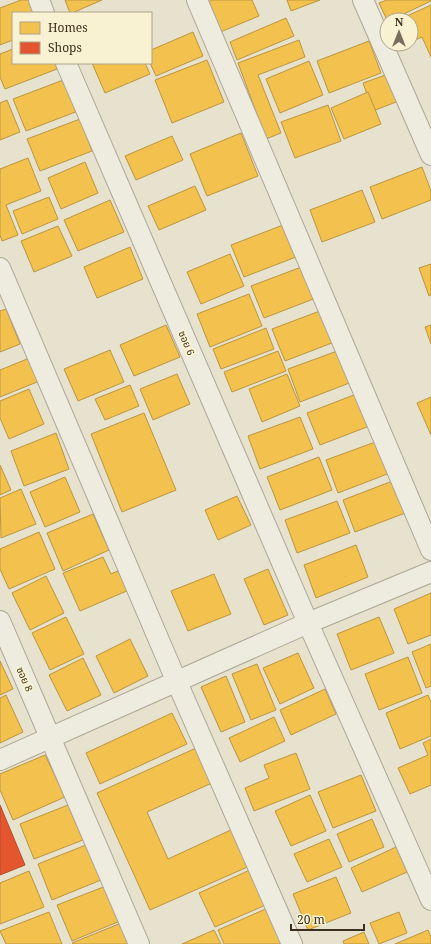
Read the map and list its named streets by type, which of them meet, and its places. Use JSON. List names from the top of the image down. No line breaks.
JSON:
{"streets":{"street":["ซอย 6","ซอย 8"]},"legend":["Homes","Shops"],"scale_bar":"20 m","north":"top"}
